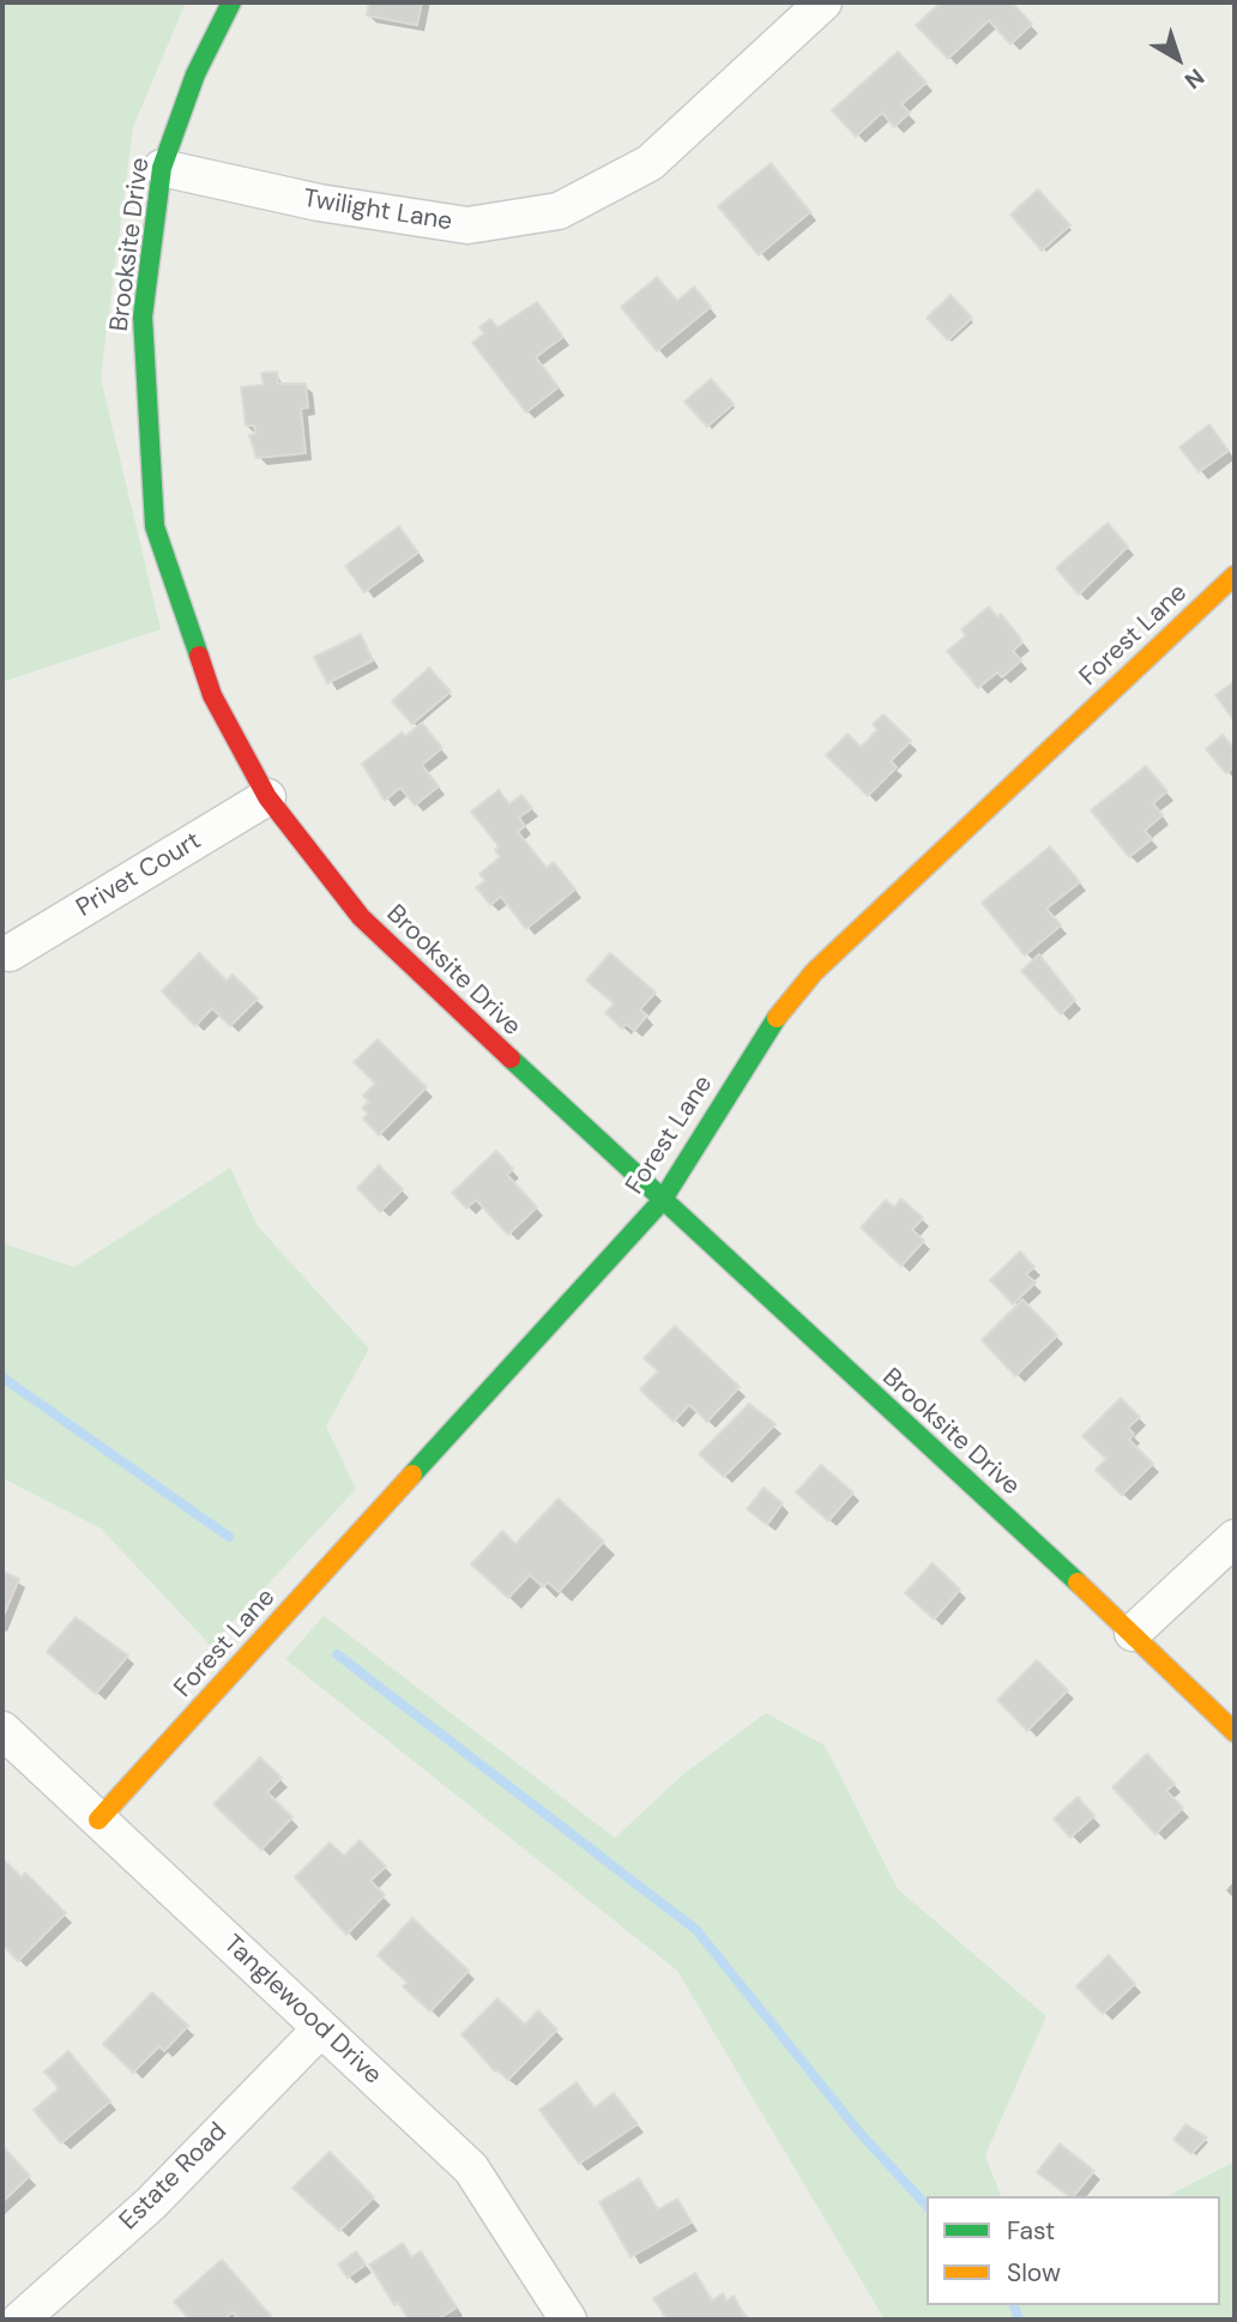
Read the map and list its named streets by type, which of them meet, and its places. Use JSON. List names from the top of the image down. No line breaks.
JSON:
{"streets":{"street":["Twilight Lane","Brooksite Drive","Forest Lane","Privet Court","Tanglewood Drive","Estate Road"]},"crossings":[["Twilight Lane","Brooksite Drive"],["Brooksite Drive","Forest Lane"],["Brooksite Drive","Privet Court"],["Forest Lane","Tanglewood Drive"],["Tanglewood Drive","Estate Road"]],"legend":["Fast","Slow"],"north":"bottom right"}
